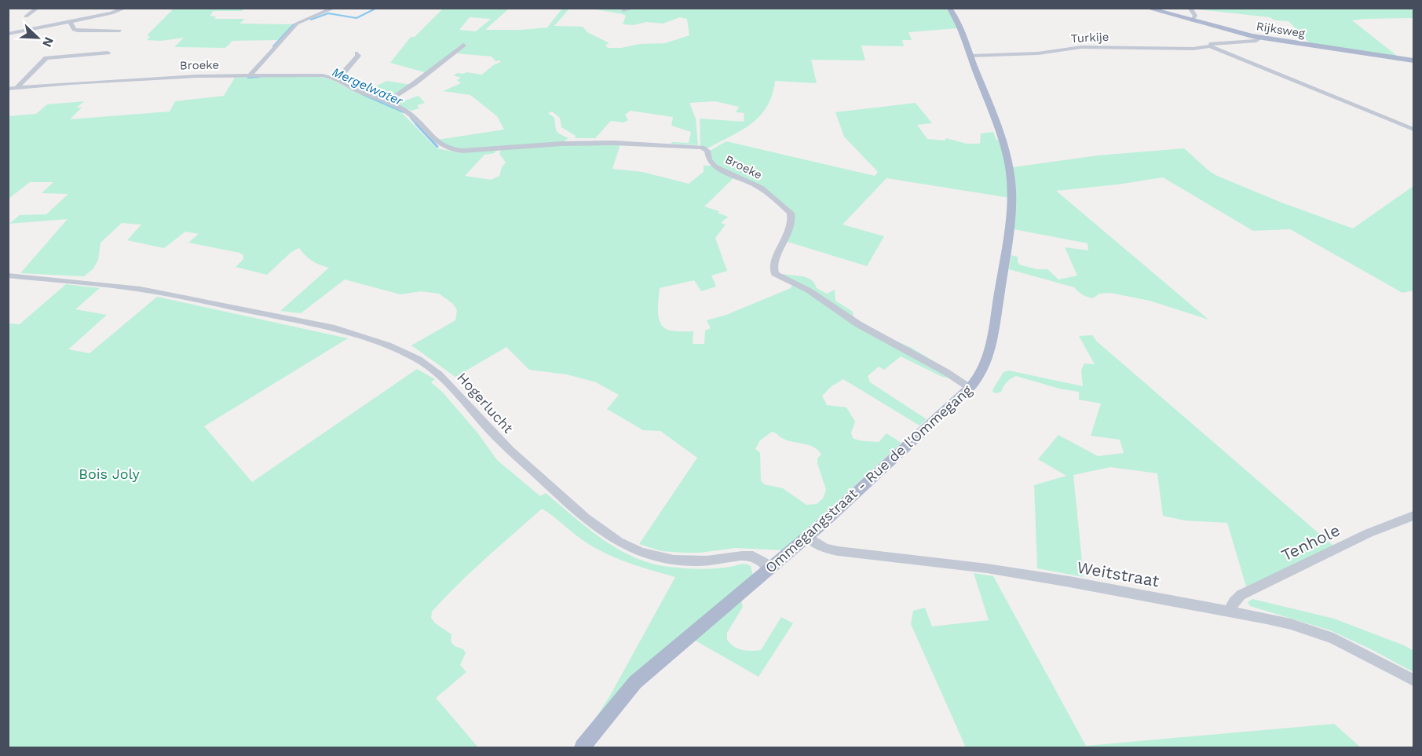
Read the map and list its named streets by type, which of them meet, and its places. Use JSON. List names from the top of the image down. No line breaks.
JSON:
{"streets":{"main road":["Rijksweg","Ommegangstraat - Rue de l'Ommegang"],"street":["Turkije","Broeke","Hogerlucht","Tenhole","Weitstraat"]},"crossings":[["Rijksweg","Turkije"],["Turkije","Ommegangstraat - Rue de l'Ommegang"],["Broeke","Ommegangstraat - Rue de l'Ommegang"],["Hogerlucht","Ommegangstraat - Rue de l'Ommegang"],["Ommegangstraat - Rue de l'Ommegang","Weitstraat"],["Tenhole","Weitstraat"]],"water":["Mergelwater"],"parks":["Bois Joly"],"north":"bottom right"}
